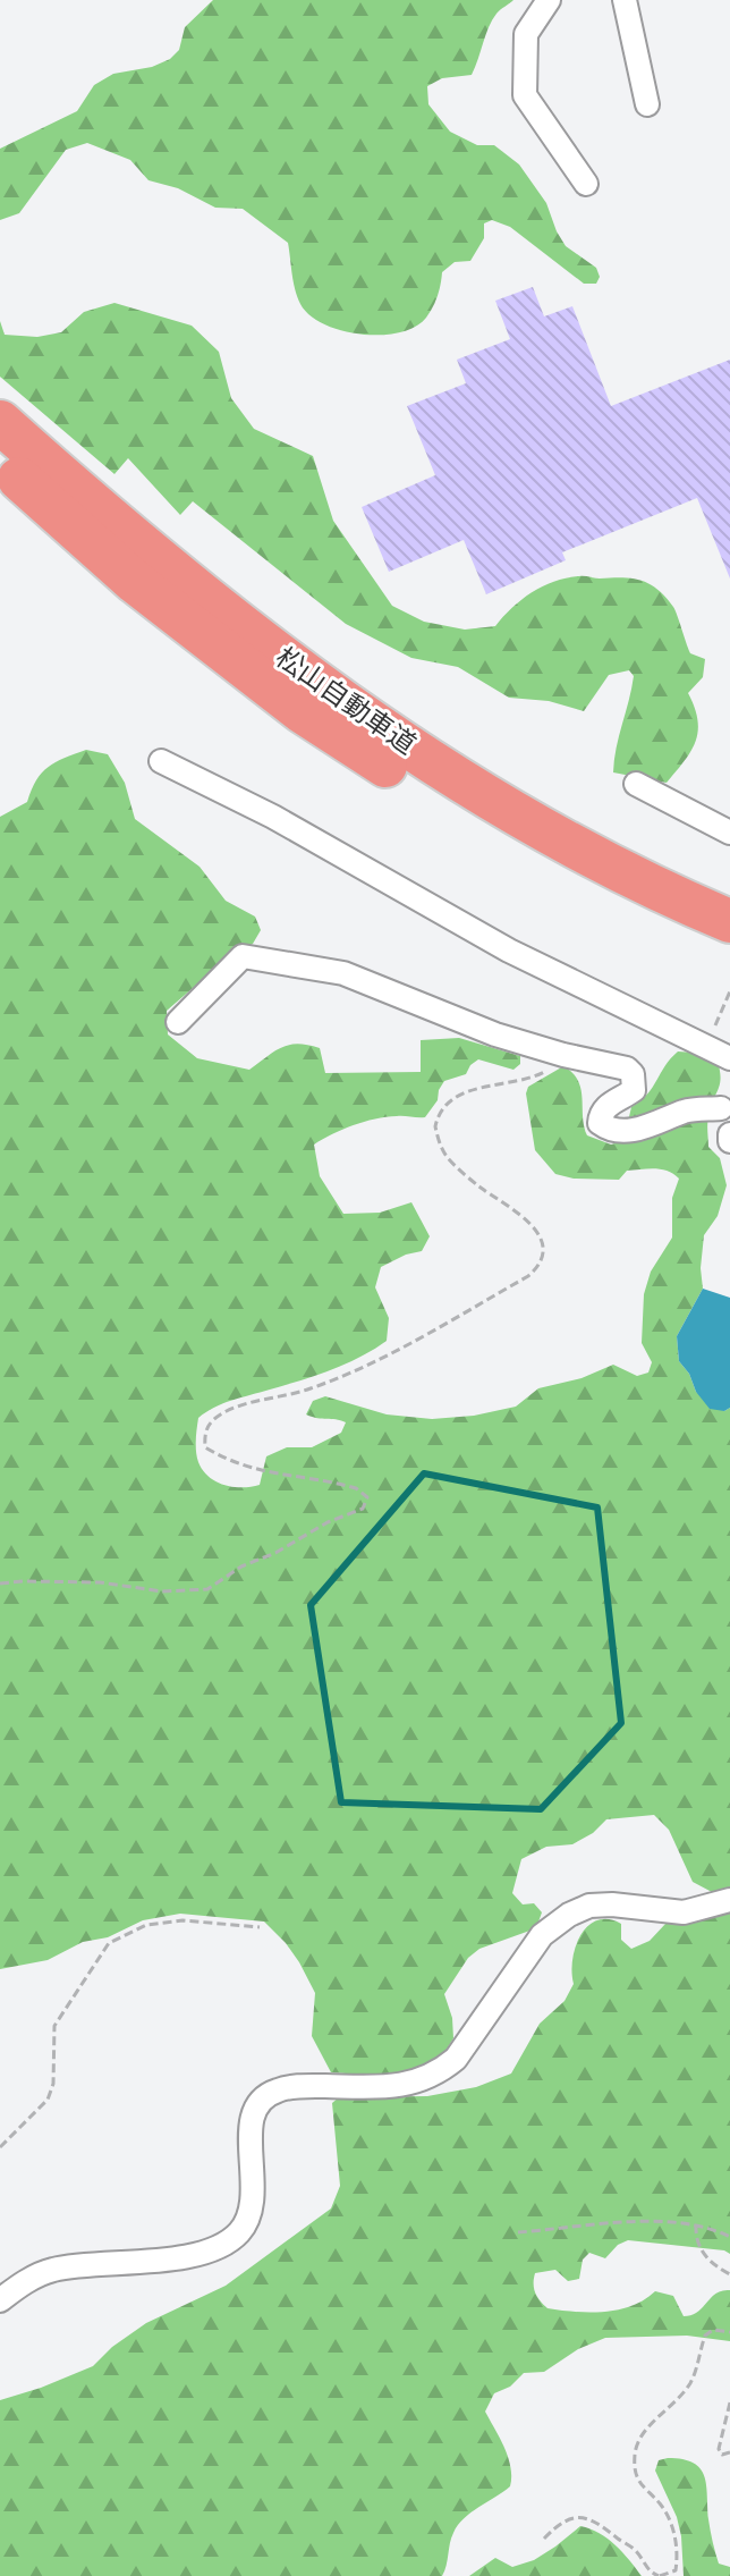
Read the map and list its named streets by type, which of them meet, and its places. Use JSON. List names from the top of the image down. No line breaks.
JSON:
{"streets":{"highway":["松山自動車道"]}}
